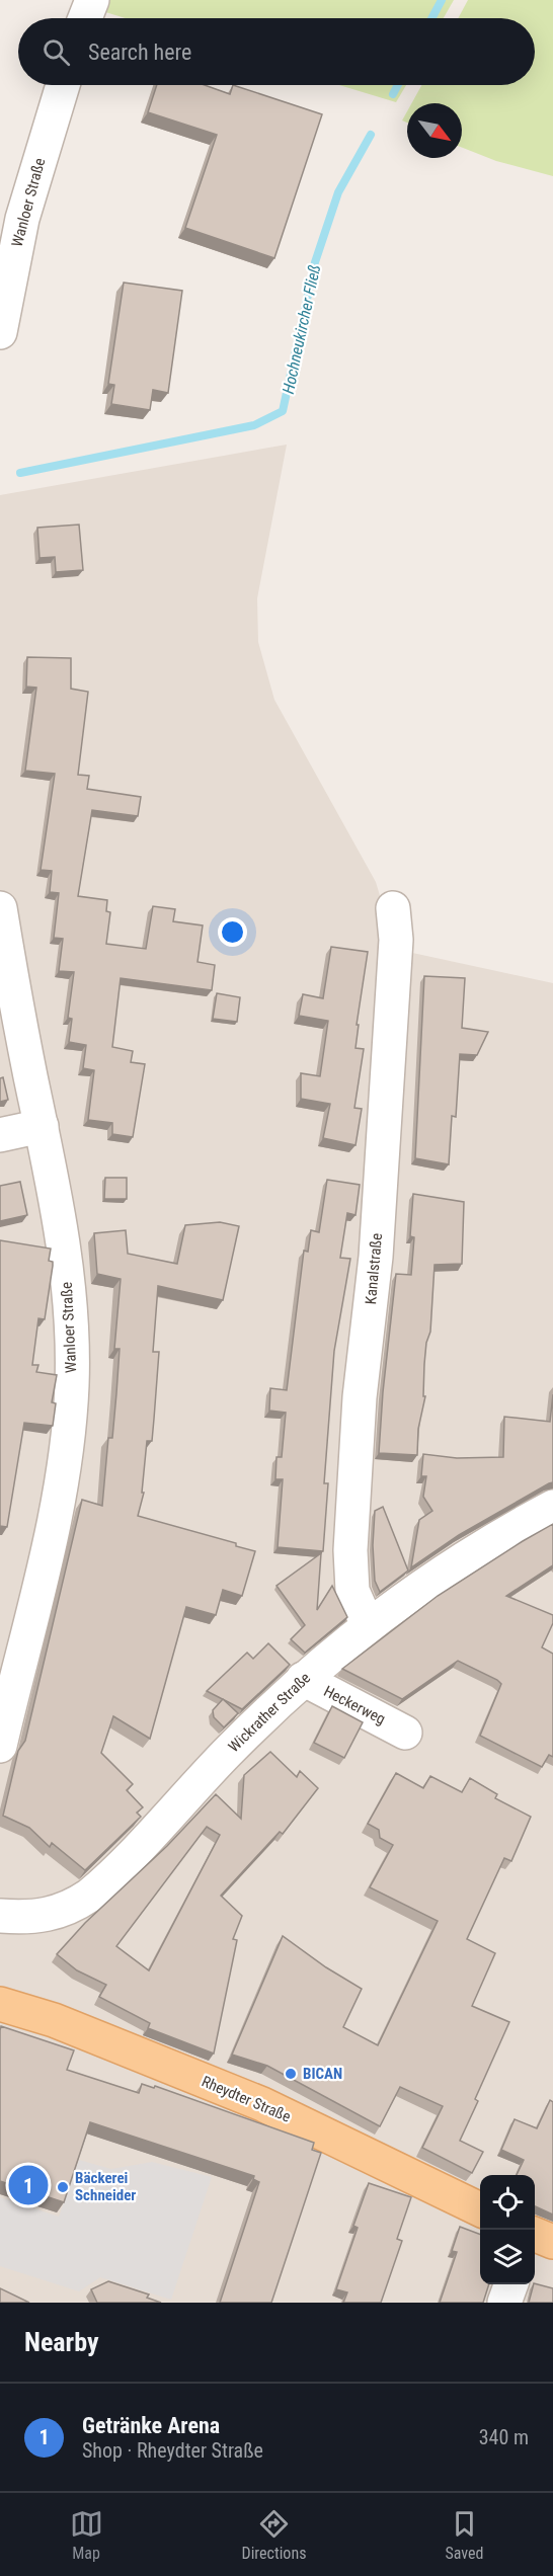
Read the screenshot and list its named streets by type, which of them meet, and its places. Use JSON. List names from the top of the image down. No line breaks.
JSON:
{"streets":{"main road":["Rheydter Straße"],"street":["Wanloer Straße","Kanalstraße","Heckerweg","Wickrather Straße"]},"crossings":[["Kanalstraße","Wickrather Straße"],["Heckerweg","Wickrather Straße"]],"water":["Hochneukircher Fließ"],"places":["BICAN","Bäckerei Schneider"],"north":"bottom right","page":{"search":"Search here","pins":"1","heading":"Nearby","list":[{"mark":"1","name":"Getränke Arena","note":"Shop · Rheydter Straße","value":"340 m"}],"nav":["Map","Directions","Saved"]}}
